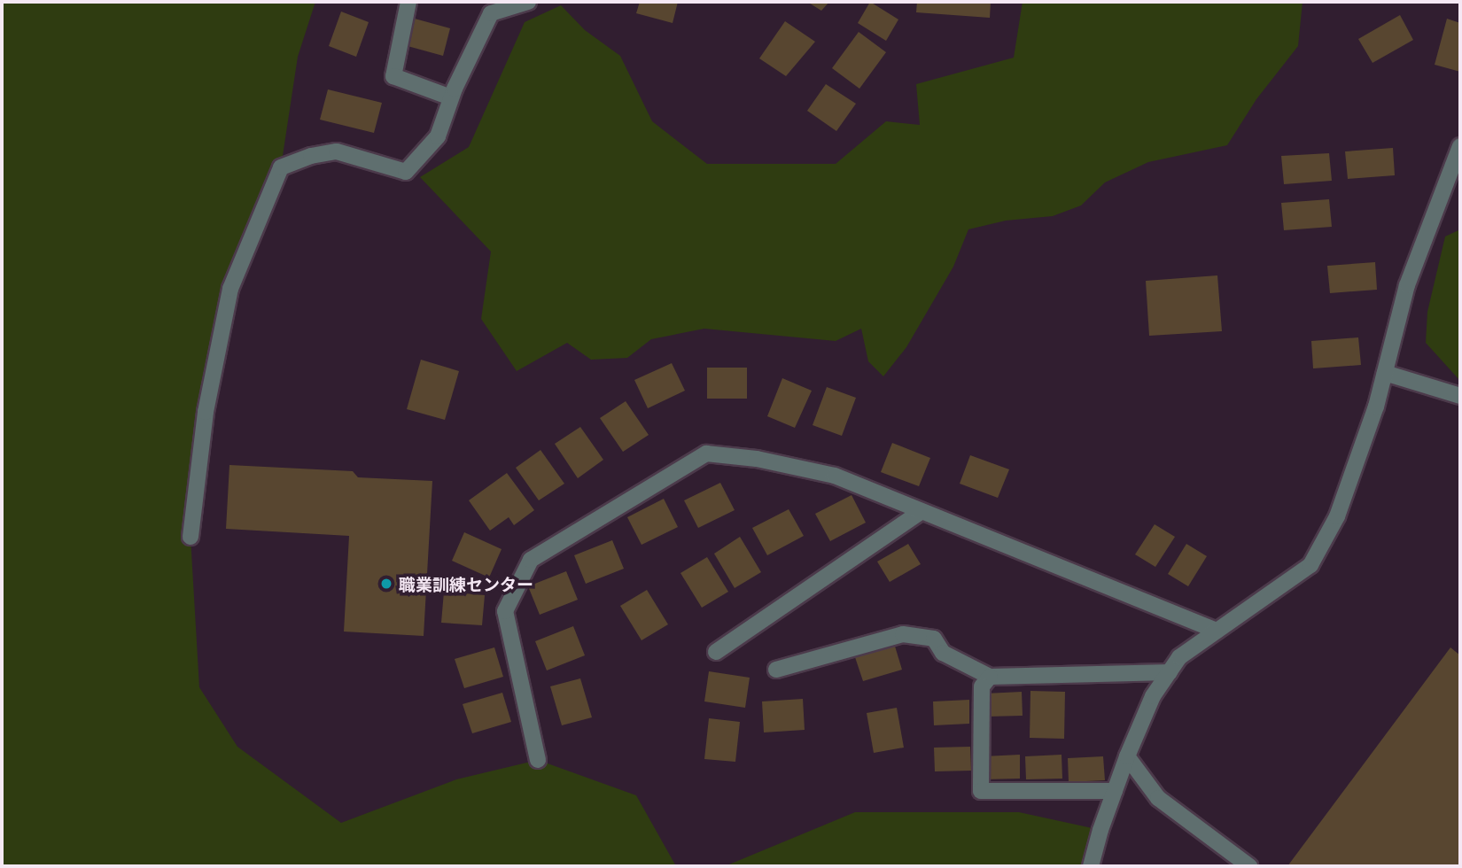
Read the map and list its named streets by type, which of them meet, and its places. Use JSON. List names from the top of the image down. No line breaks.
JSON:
{"places":["職業訓練センター"]}
